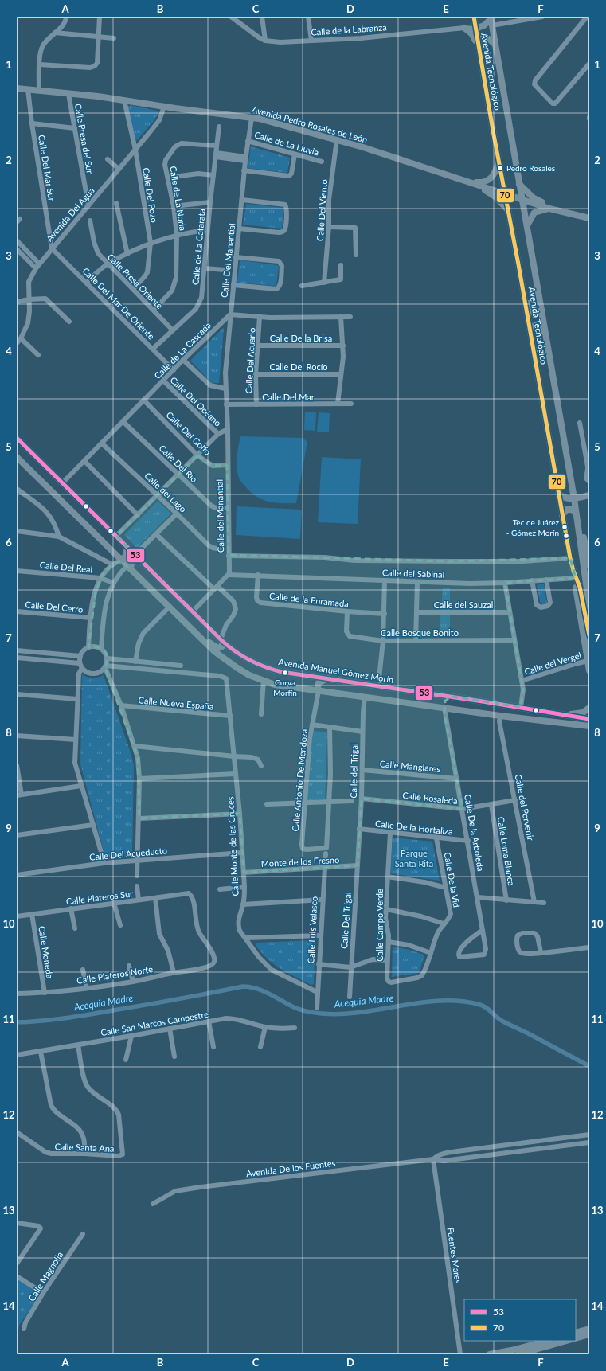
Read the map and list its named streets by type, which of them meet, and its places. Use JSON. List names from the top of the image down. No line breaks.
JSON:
{"streets":{"main road":["Avenida Tecnológico","Avenida Pedro Rosales de León","Avenida Manuel Gómez Morín"],"street":["Calle de la Labranza","Calle Presa del Sur","Calle de La Lluvia","Calle Del Mar Sur","Calle Del Pozo","Calle de La Noria","Calle Del Viento","Avenida Del Agua","Calle de La Catarata","Calle Del Manantial","Calle Presa Oriente","Calle Del Mar De Oriente","Calle De la Brisa","Calle de La Cascada","Calle Del Acuario","Calle Del Rocío","Calle Del Mar","Calle Del Océano","Calle Del Golfo","Calle Del Río","Calle del Lago","Calle del Manantial","Calle Del Real","Calle del Sabinal","Calle de la Enramada","Calle del Sauzal","Calle Del Cerro","Calle Bosque Bonito","Calle del Vergel","Calle Nueva España","Calle Manglares","Calle del Trigal","Calle Antonio De Mendoza","Calle Rosaleda","Calle del Porvenir","Calle De la Hortaliza","Calle De la Arboleda","Calle Monte de las Cruces","Calle Loma Blanca","Calle Del Acueducto","Monte de los Fresno","Calle De la Vid","Calle Plateros Sur","Calle Del Trigal","Calle Campo Verde","Calle Luis Velasco","Calle Moneda","Calle Plateros Norte","Calle San Marcos Campestre","Calle Santa Ana","Avenida De los Fuentes","Fuentes Mares","Calle Magnolia"]},"crossings":[["Calle de la Labranza","Avenida Tecnológico"],["Avenida Tecnológico","Avenida Pedro Rosales de León"],["Avenida Tecnológico","Calle del Sabinal"],["Avenida Pedro Rosales de León","Calle Presa del Sur"],["Avenida Pedro Rosales de León","Calle Del Mar Sur"],["Avenida Pedro Rosales de León","Calle Del Pozo"],["Avenida Pedro Rosales de León","Calle Del Viento"],["Avenida Pedro Rosales de León","Avenida Del Agua"],["Avenida Pedro Rosales de León","Calle Del Manantial"],["Calle Presa del Sur","Avenida Del Agua"],["Calle de La Lluvia","Calle Del Manantial"],["Calle Del Mar Sur","Avenida Del Agua"],["Calle Del Mar Sur","Calle Del Mar De Oriente"],["Calle Del Pozo","Avenida Del Agua"],["Calle Del Pozo","Calle Presa Oriente"],["Calle de La Noria","Calle de La Catarata"],["Calle de La Noria","Calle Presa Oriente"],["Avenida Del Agua","Calle Del Mar De Oriente"],["Calle de La Catarata","Calle Presa Oriente"],["Calle de La Catarata","Calle Del Mar De Oriente"],["Calle Del Manantial","Calle de La Cascada"],["Calle Del Manantial","Calle Del Mar"],["Calle Del Manantial","Calle del Manantial"],["Calle Del Mar De Oriente","Calle de La Cascada"],["Calle De la Brisa","Calle Del Acuario"],["Calle de La Cascada","Calle Del Océano"],["Calle de La Cascada","Calle Del Golfo"],["Calle de La Cascada","Calle Del Río"],["Calle de La Cascada","Calle del Lago"],["Calle de La Cascada","Avenida Manuel Gómez Morín"],["Calle Del Acuario","Calle Del Rocío"],["Calle Del Acuario","Calle Del Mar"],["Calle Del Mar","Calle del Manantial"],["Calle Del Golfo","Calle del Manantial"],["Calle Del Río","Calle del Manantial"],["Calle del Manantial","Calle del Sabinal"],["Calle del Sabinal","Calle de la Enramada"],["Calle de la Enramada","Calle Bosque Bonito"],["Calle Nueva España","Calle Monte de las Cruces"],["Calle Manglares","Calle del Trigal"],["Calle Manglares","Calle De la Arboleda"],["Calle del Trigal","Calle Rosaleda"],["Calle del Trigal","Calle De la Hortaliza"],["Calle del Trigal","Calle Del Trigal"],["Calle Antonio De Mendoza","Calle Luis Velasco"],["Calle Rosaleda","Calle del Porvenir"],["Calle Rosaleda","Calle De la Arboleda"],["Calle Rosaleda","Calle Loma Blanca"],["Calle De la Hortaliza","Calle De la Arboleda"],["Calle De la Hortaliza","Calle De la Vid"],["Calle De la Hortaliza","Calle Campo Verde"],["Calle Monte de las Cruces","Calle Del Acueducto"],["Calle Monte de las Cruces","Monte de los Fresno"],["Calle Monte de las Cruces","Calle Luis Velasco"],["Monte de los Fresno","Calle Del Trigal"],["Monte de los Fresno","Calle Luis Velasco"],["Calle De la Vid","Calle Campo Verde"],["Calle Plateros Sur","Calle Moneda"],["Calle Plateros Sur","Calle Plateros Norte"],["Calle Moneda","Calle Plateros Norte"],["Calle San Marcos Campestre","Calle Santa Ana"],["Avenida De los Fuentes","Fuentes Mares"]],"water":["Acequia Madre"],"parks":["Parque Santa Rita"],"places":["Pedro Rosales","Tec de Juárez - Gómez Morín","Curva Morfín"],"lines":["transit line 70","transit line 53"],"legend":["53","70"],"grid":{"columns":["A","B","C","D","E","F"],"rows":["1","2","3","4","5","6","7","8","9","10","11","12","13","14"]}}
